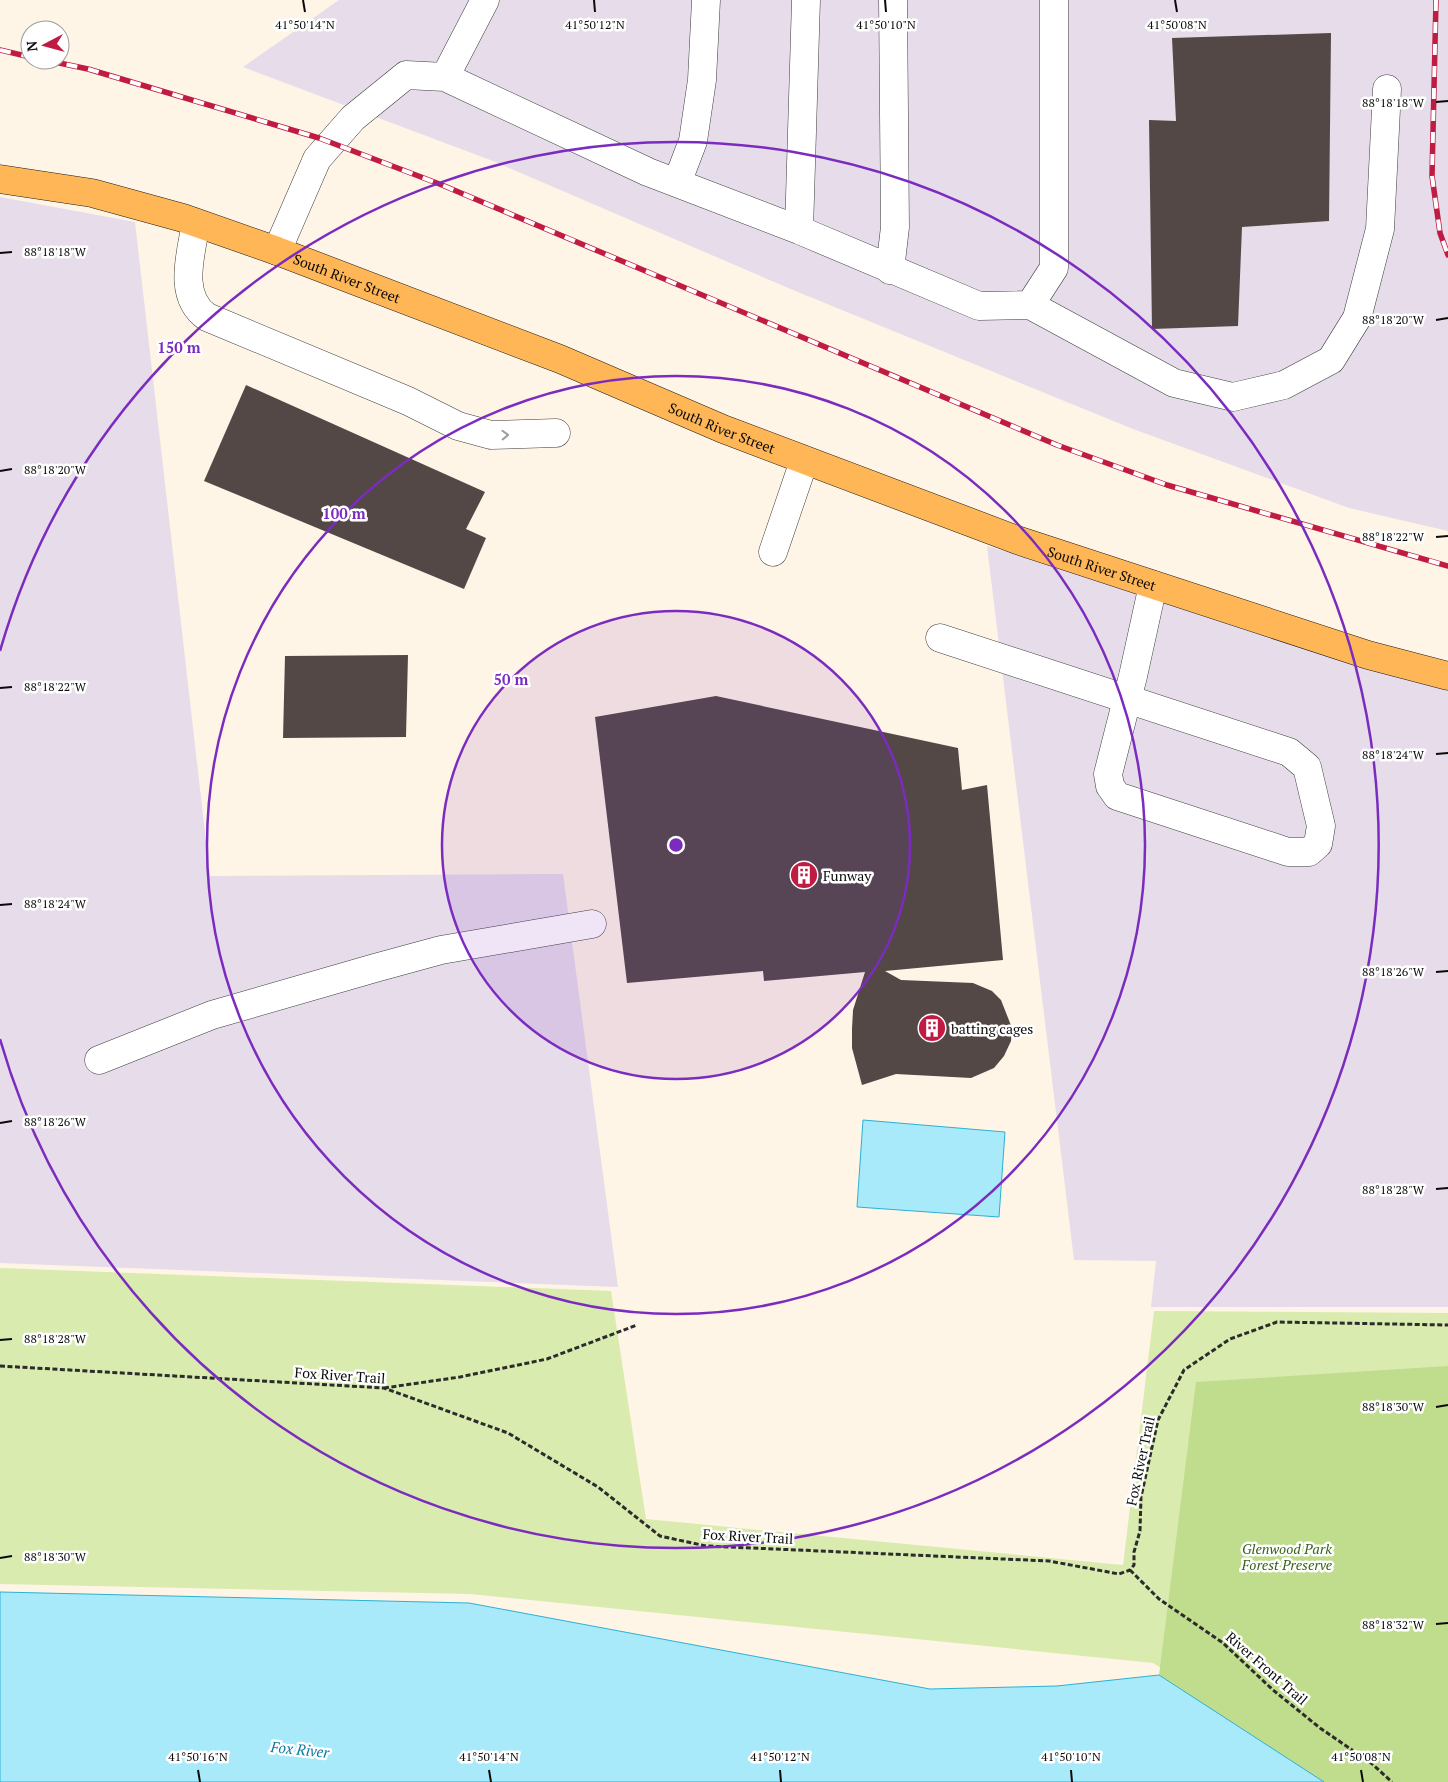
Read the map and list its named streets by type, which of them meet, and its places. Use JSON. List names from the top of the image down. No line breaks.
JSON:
{"streets":{"main road":["South River Street"],"path":["Fox River Trail","River Front Trail"]},"crossings":[["Fox River Trail","River Front Trail"]],"water":["Fox River"],"parks":["Glenwood Park Forest Preserve"],"places":{"building":["Funway","batting cages"]},"north":"left","coordinates":["41°50'14\"N","41°50'12\"N","41°50'10\"N","41°50'08\"N","88°18'18\"W","88°18'20\"W","88°18'22\"W","88°18'24\"W","88°18'26\"W","88°18'28\"W","88°18'30\"W","88°18'32\"W","41°50'16\"N"],"rings":["150 m","100 m","50 m"]}
